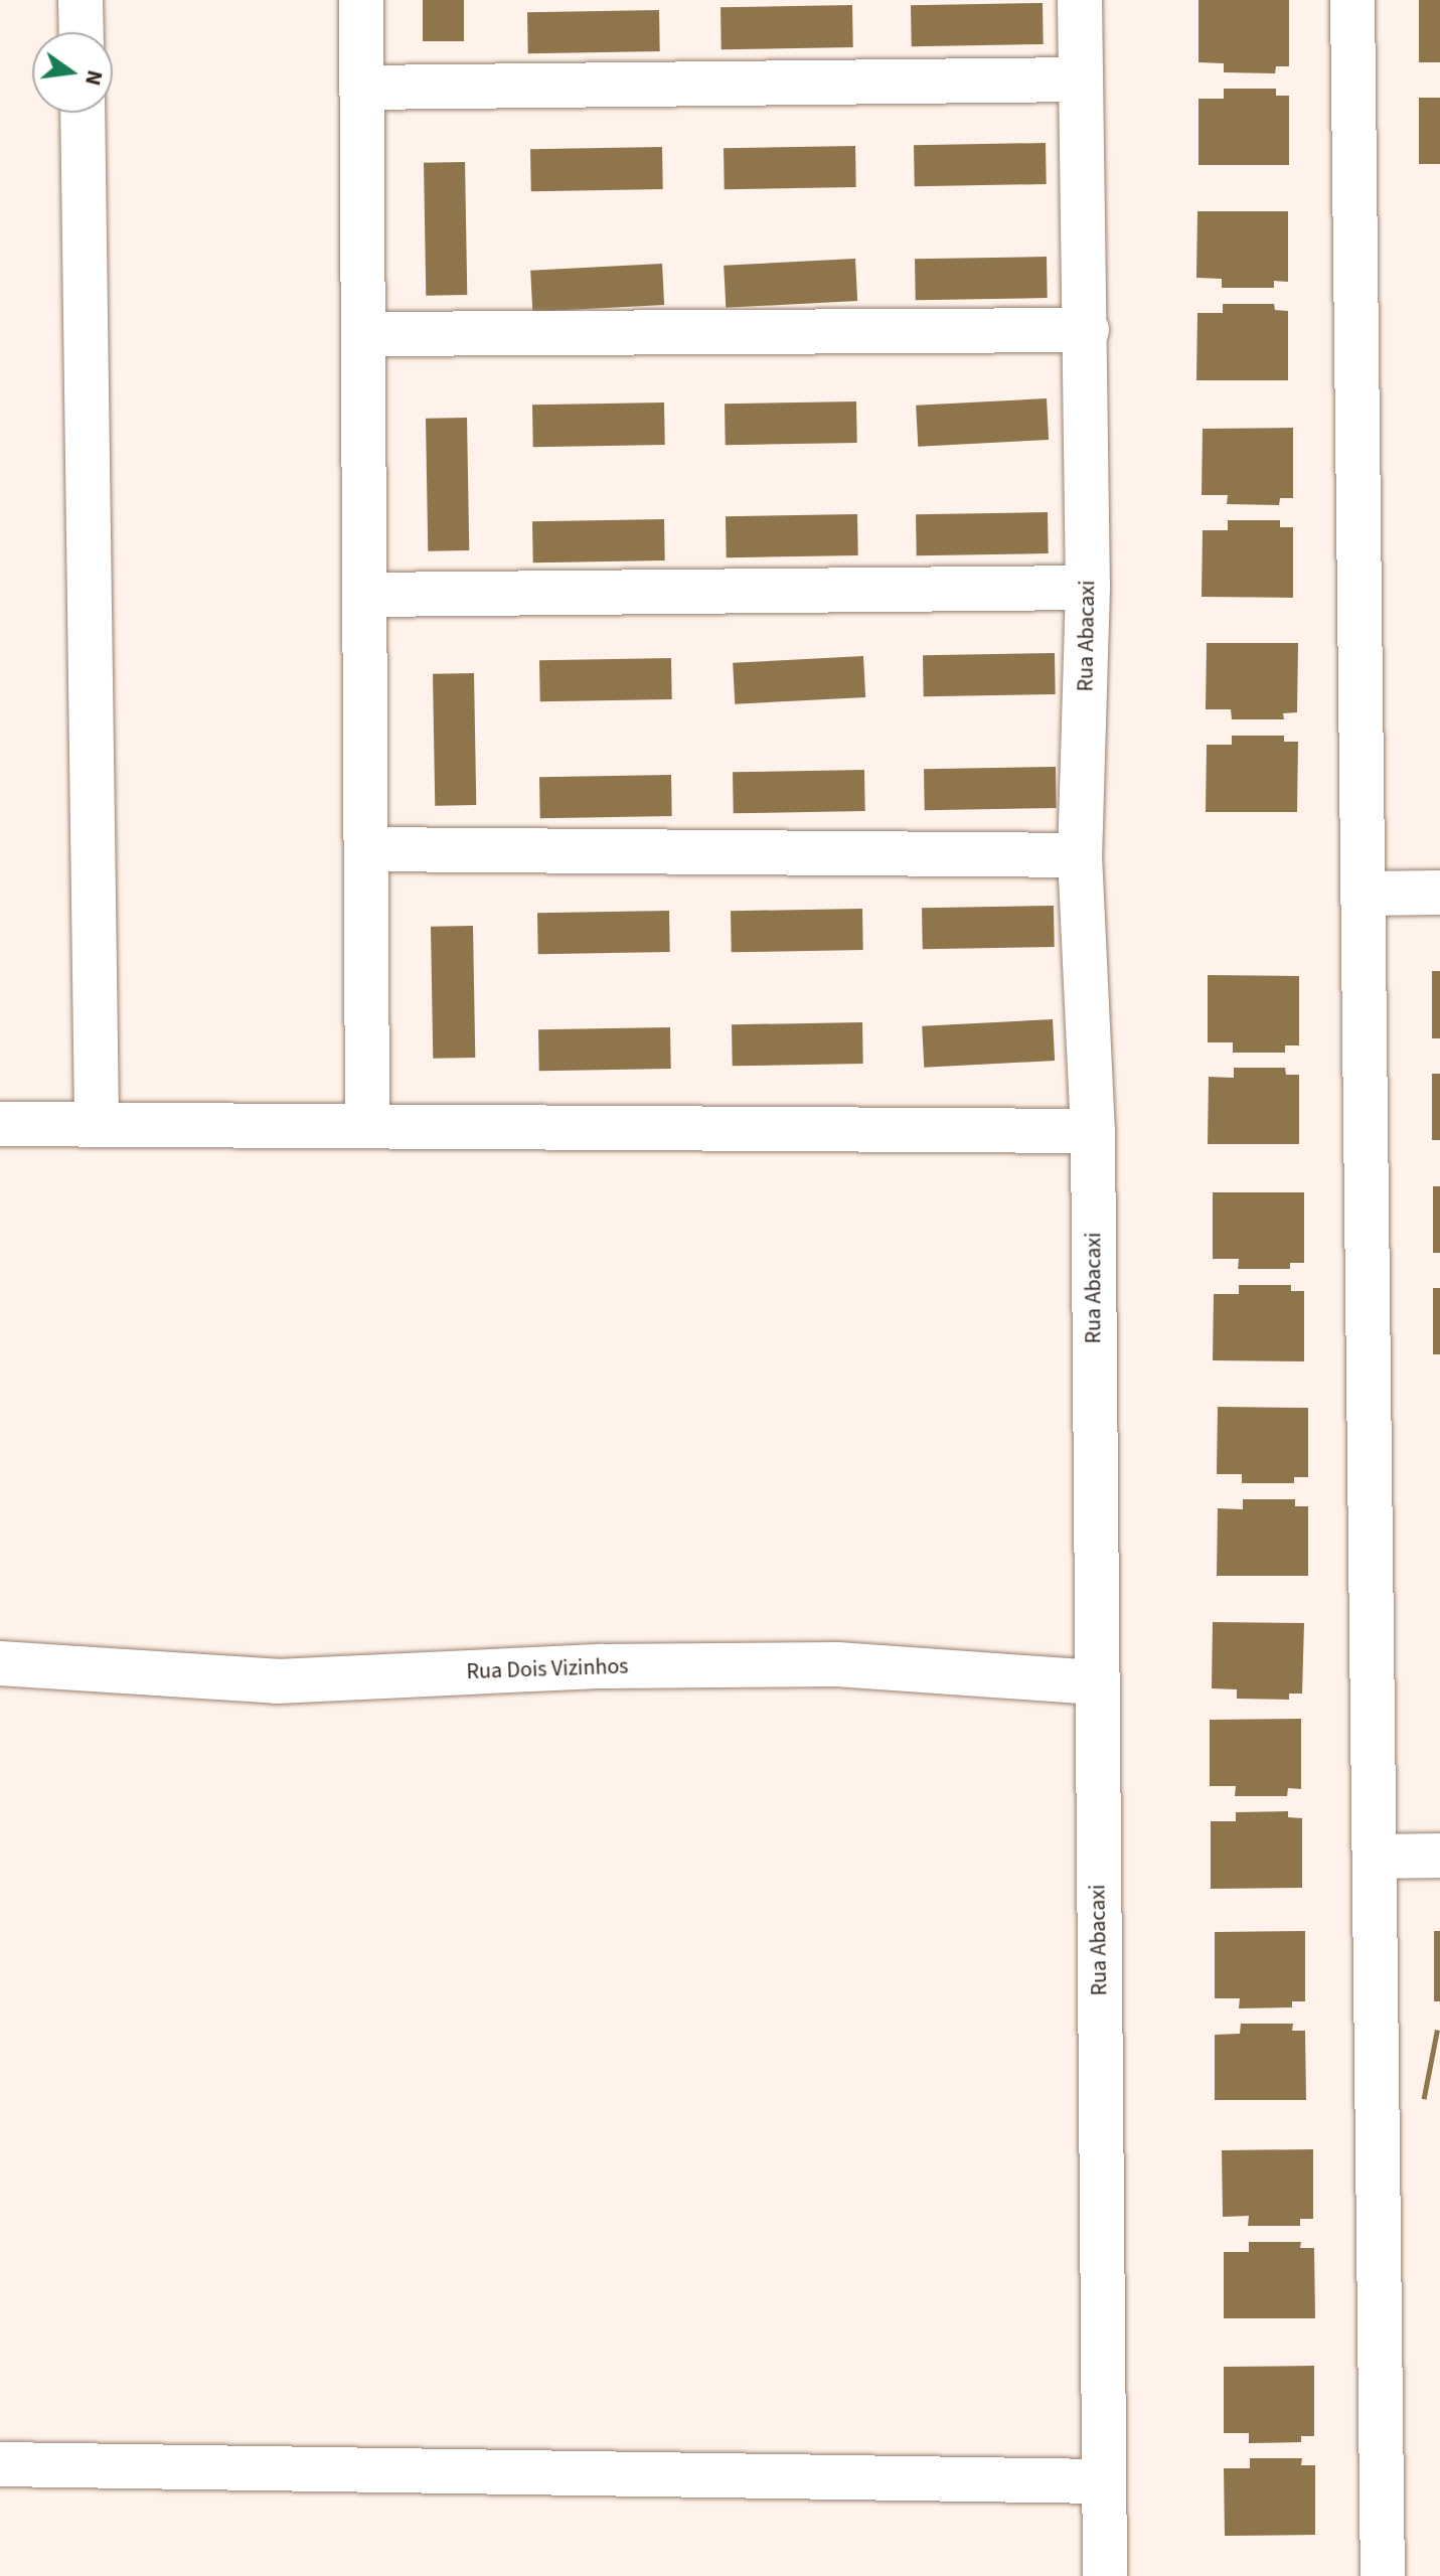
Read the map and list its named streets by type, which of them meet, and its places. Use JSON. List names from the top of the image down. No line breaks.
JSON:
{"streets":{"street":["Rua Abacaxi","Rua Dois Vizinhos"]},"crossings":[["Rua Abacaxi","Rua Dois Vizinhos"]],"north":"right"}
